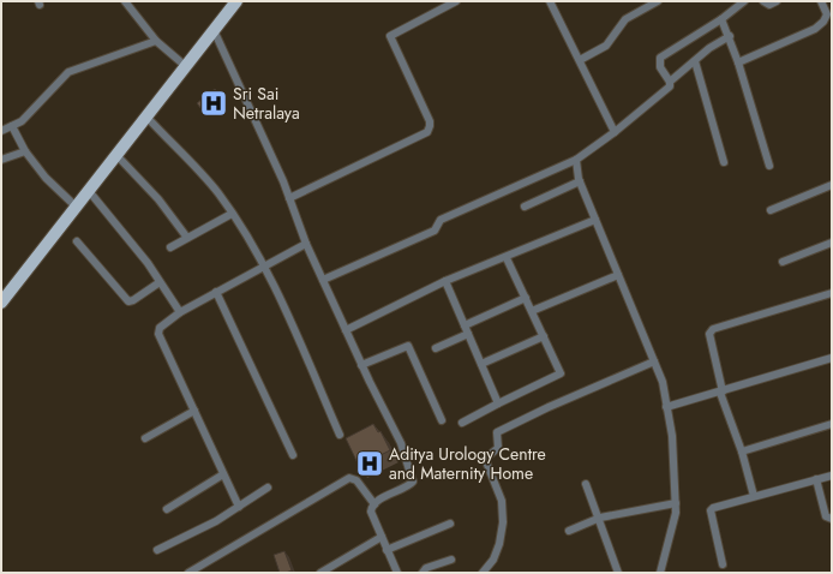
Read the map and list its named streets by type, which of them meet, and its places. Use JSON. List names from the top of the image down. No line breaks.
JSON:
{"places":{"hospital":["Sri Sai Netralaya","Aditya Urology Centre and Maternity Home"]}}
